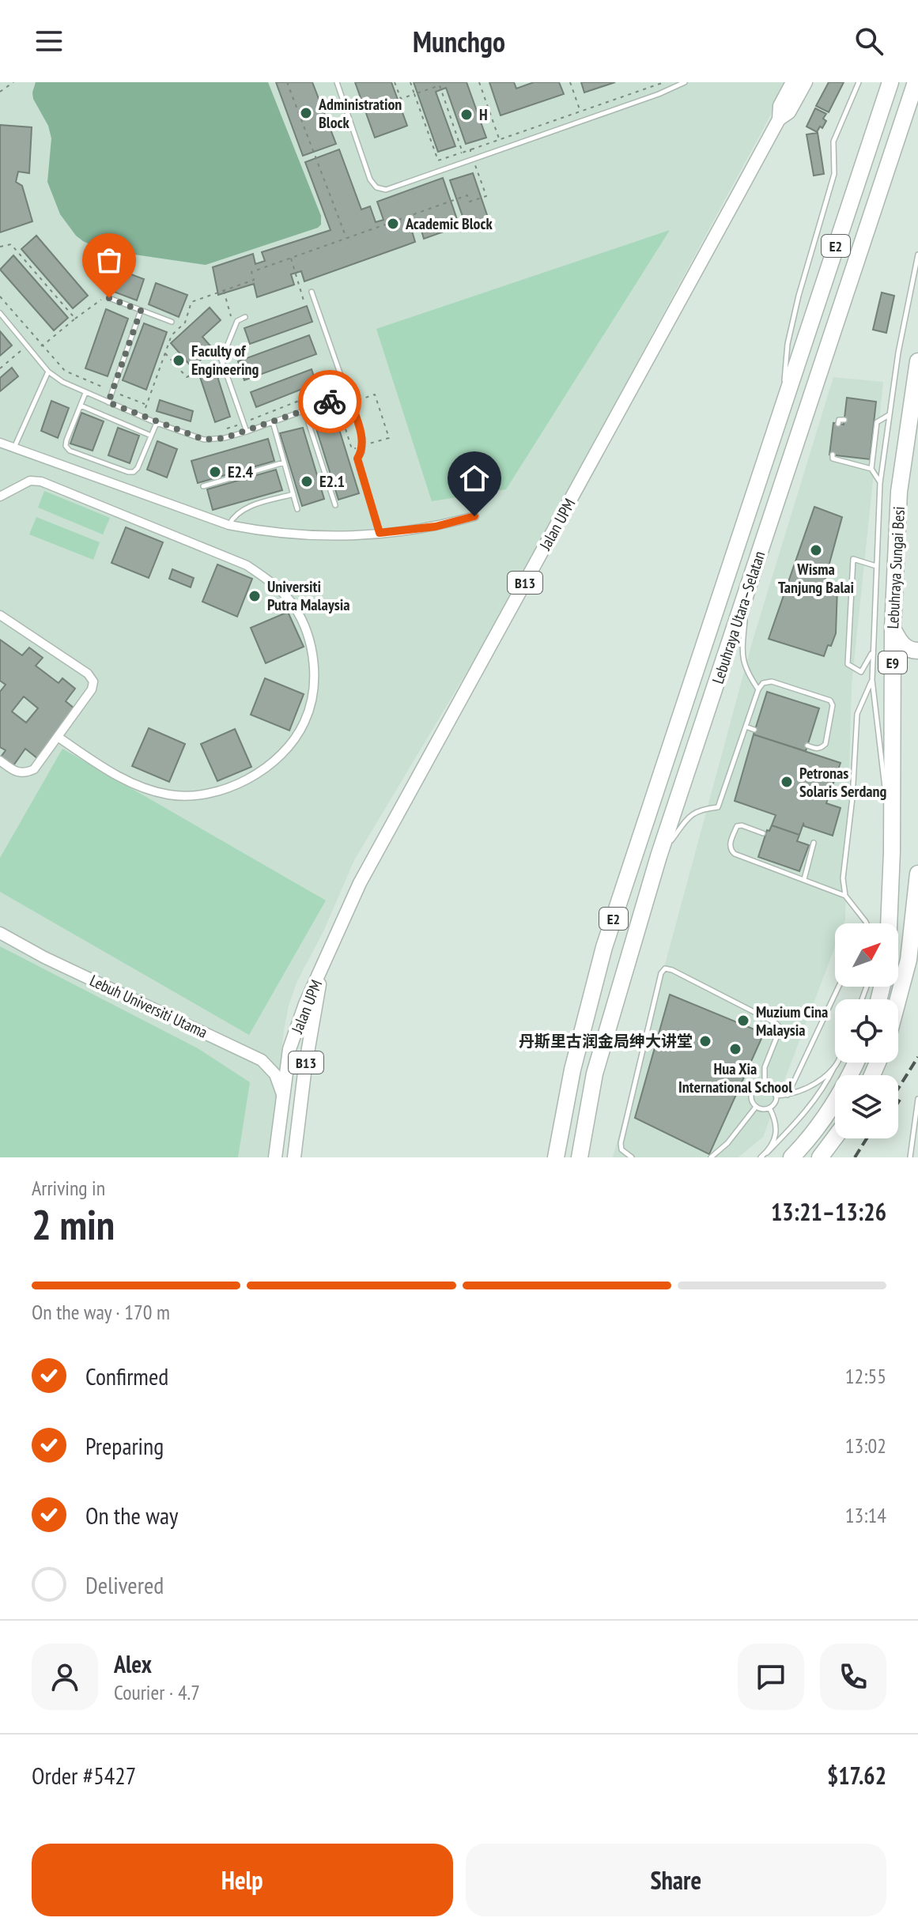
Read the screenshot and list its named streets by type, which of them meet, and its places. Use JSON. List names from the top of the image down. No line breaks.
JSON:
{"streets":{"highway":["E2","Lebuhraya Sungai Besi","Lebuhraya Utara–Selatan","E9"],"main road":["Jalan UPM","B13","Lebuh Universiti Utama"]},"crossings":[["Jalan UPM","B13"],["Jalan UPM","Lebuh Universiti Utama"]],"places":["Administration Block","H","Academic Block","Faculty of Engineering","E2.4","E2.1","Wisma Tanjung Balai","Universiti Putra Malaysia","Petronas Solaris Serdang","Muzium Cina Malaysia","丹斯里古润金局绅大讲堂","Hua Xia International School"],"north":"top right","page":{"header":"Munchgo","heading":["2 min","Arriving in","13:21–13:26"],"panel":["Alex","Courier · 4.7","Order #5427","$17.62"],"bar":"On the way · 170 m","list":[["Confirmed","12:55"],["Preparing","13:02"],["On the way","13:14"],"Delivered"],"buttons":["Help","Share"]}}
